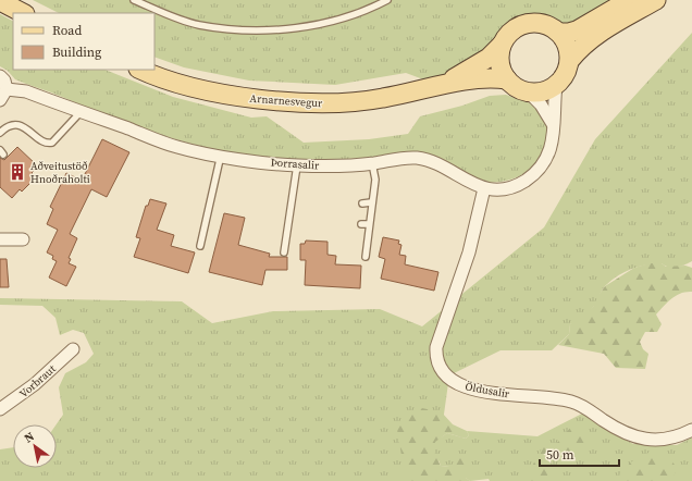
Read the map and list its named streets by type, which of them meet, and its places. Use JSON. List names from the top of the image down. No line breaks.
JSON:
{"streets":{"main road":["Arnarnesvegur"],"street":["Þorrasalir","Vorbraut","Öldusalir"]},"crossings":[["Arnarnesvegur","Þorrasalir"],["Þorrasalir","Öldusalir"]],"places":{"building":["Aðveitustöð Hnoðraholti"]},"legend":["Road","Building"],"scale_bar":"50 m","north":"top left"}
